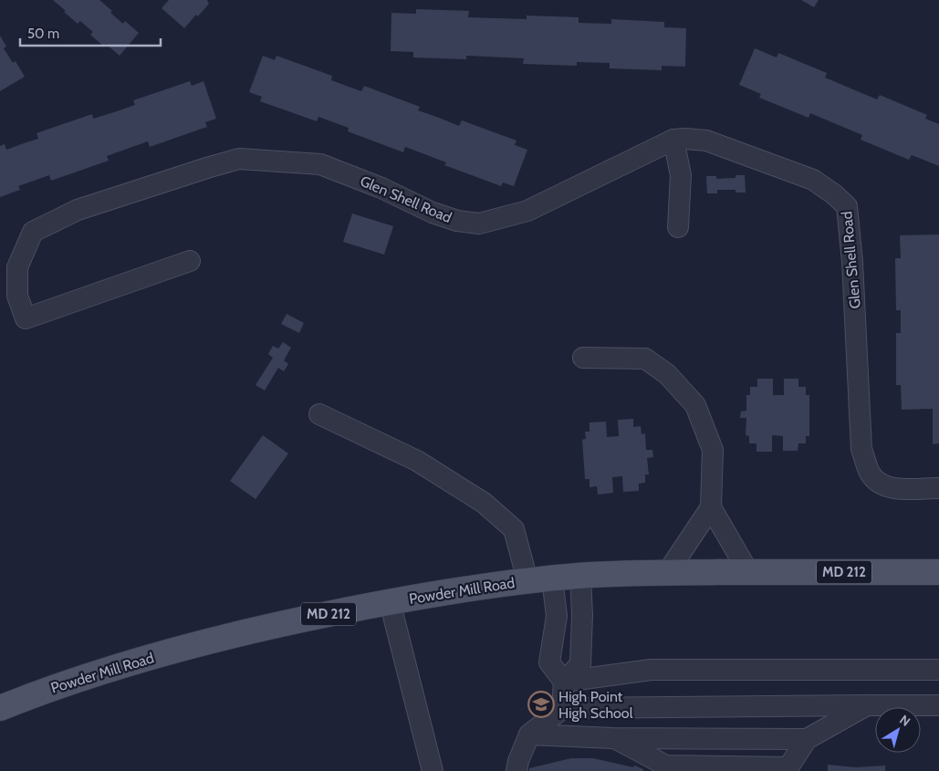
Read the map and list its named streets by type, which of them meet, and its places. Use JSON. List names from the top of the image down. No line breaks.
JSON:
{"streets":{"main road":["MD 212","Powder Mill Road"],"street":["Glen Shell Road"]},"places":{"school or university":["High Point High School"]},"scale_bar":"50 m","north":"top right"}
